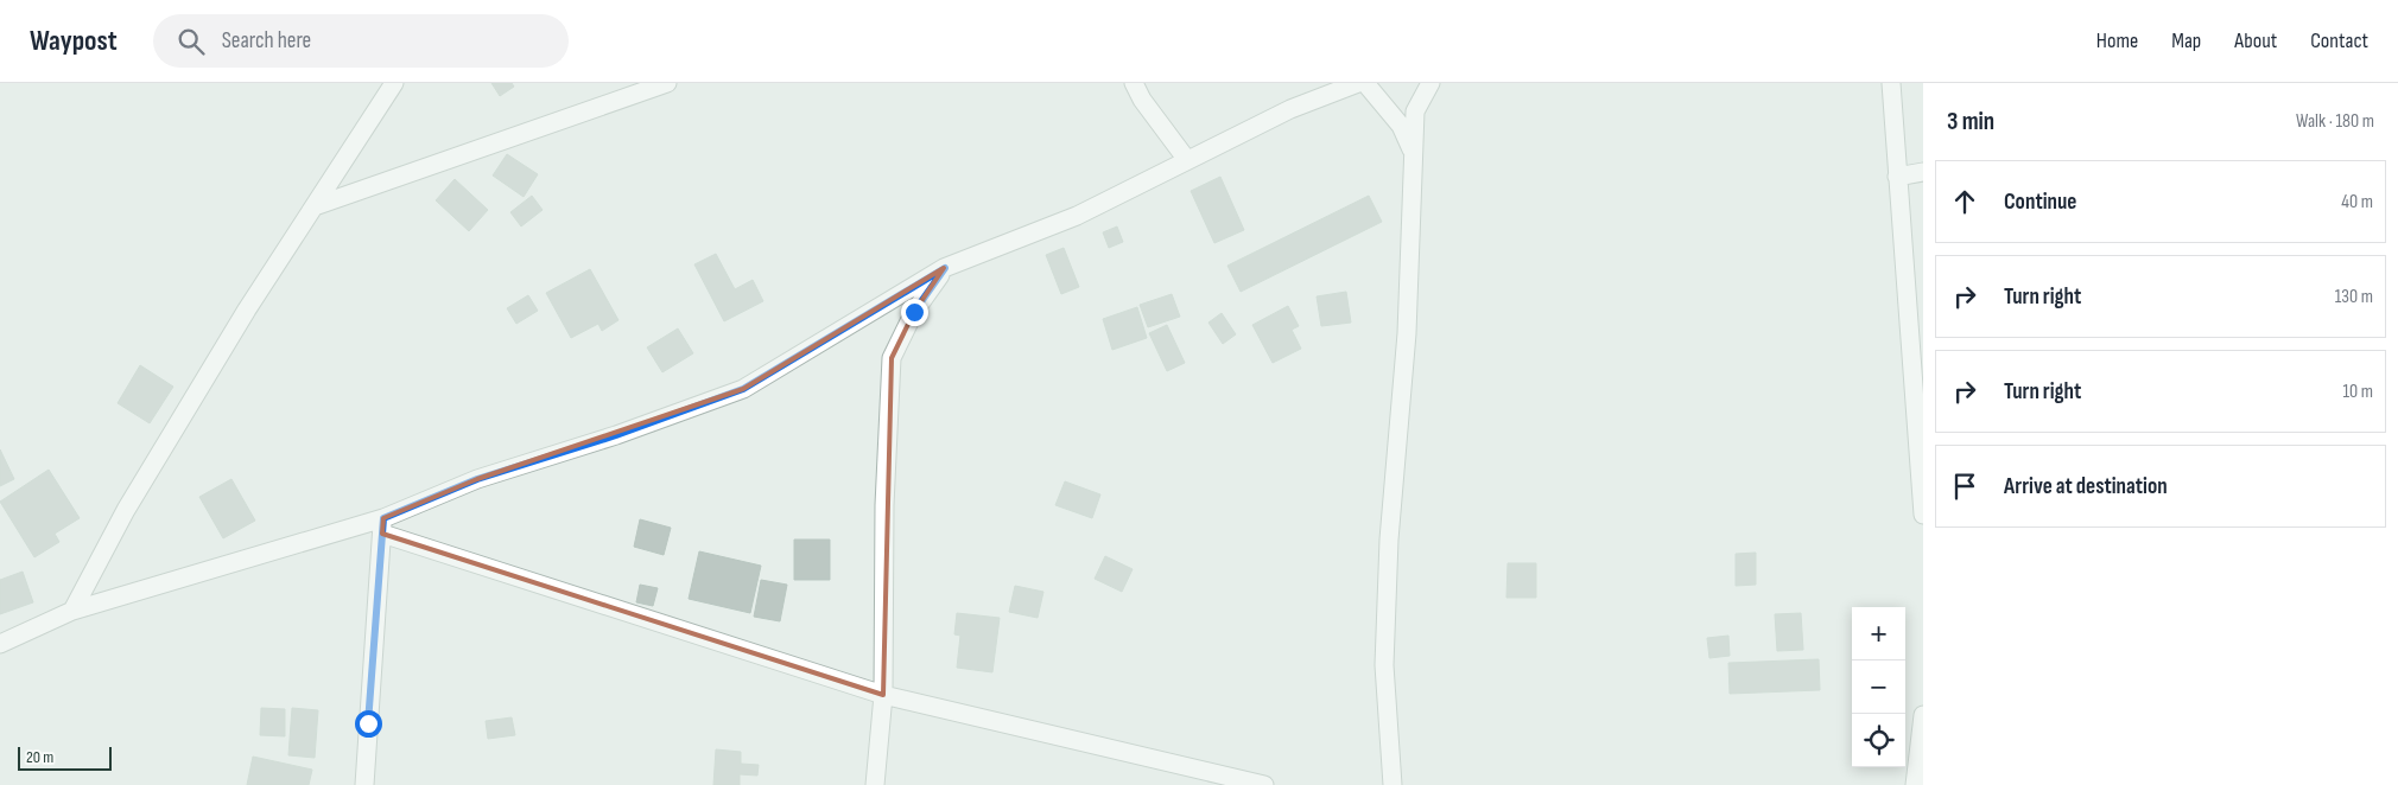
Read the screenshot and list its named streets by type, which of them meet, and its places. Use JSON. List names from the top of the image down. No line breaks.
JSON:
{"scale_bar":"20 m","page":{"header":"Waypost","search":"Search here","nav":["Home","Map","About","Contact"],"heading":["3 min","Walk · 180 m"],"list":[["Continue","40 m"],["Turn right","130 m"],["Turn right","10 m"],"Arrive at destination"],"map_buttons":["+","−"],"scale":"20 m"}}
